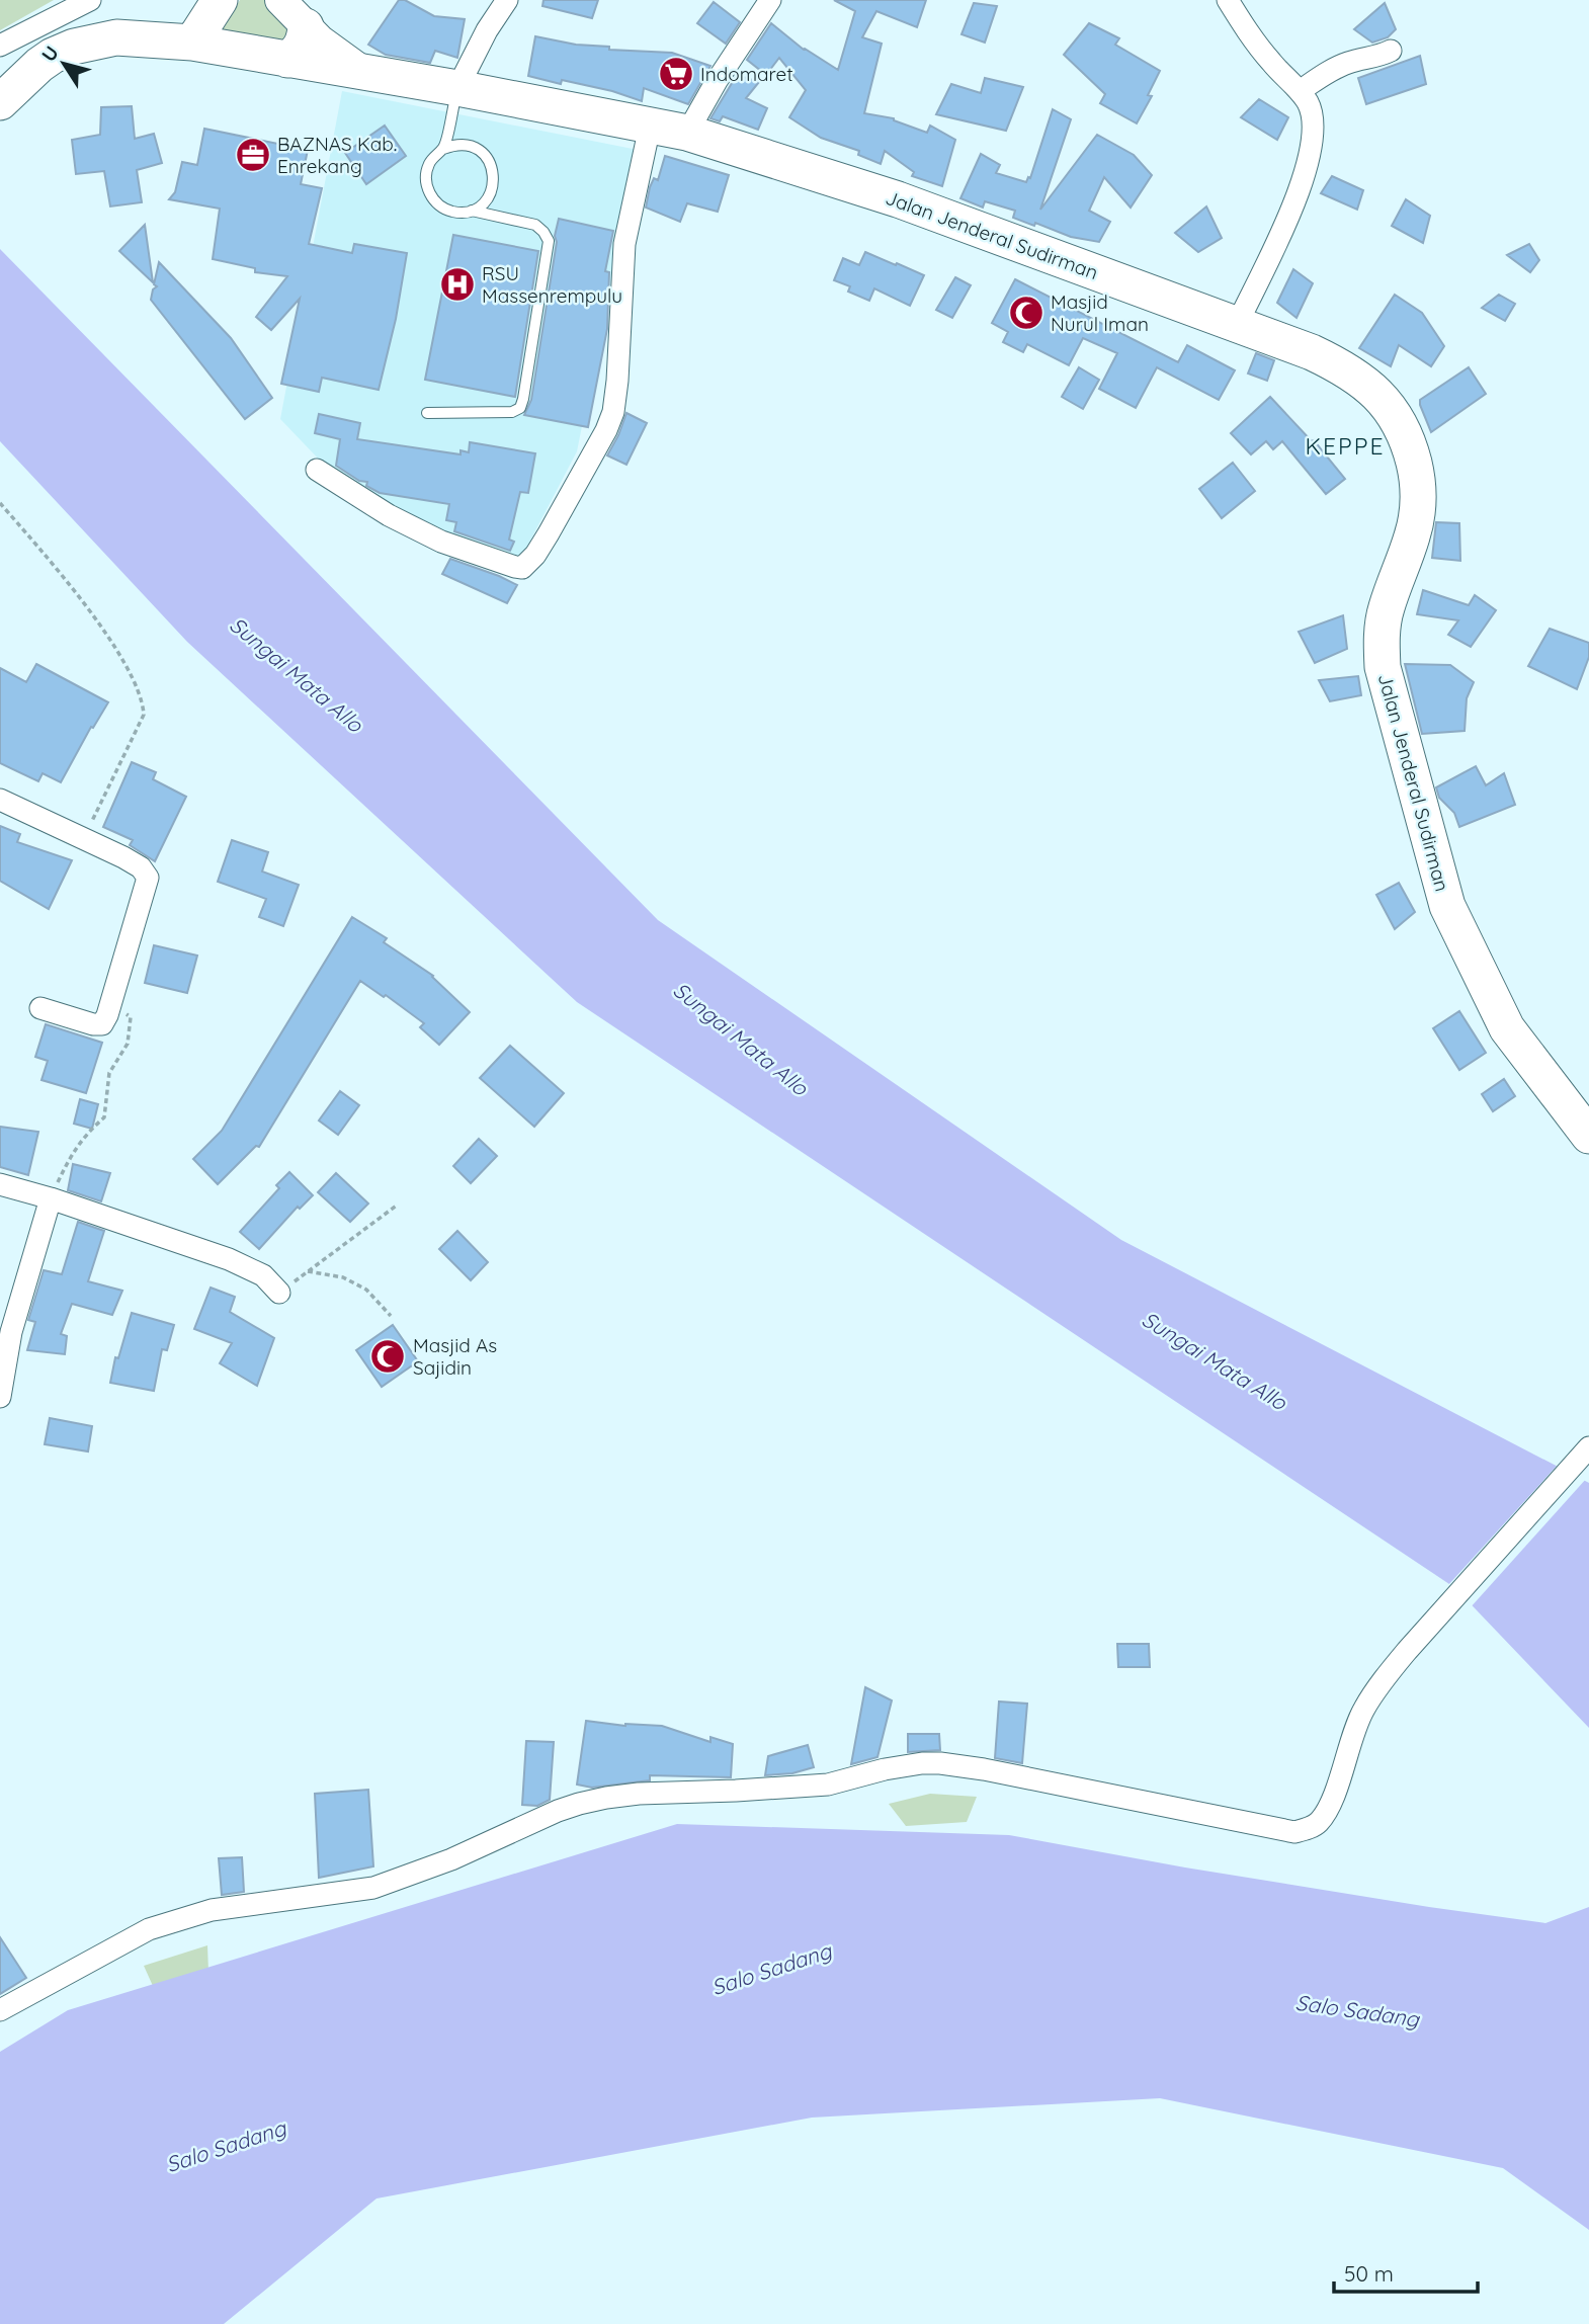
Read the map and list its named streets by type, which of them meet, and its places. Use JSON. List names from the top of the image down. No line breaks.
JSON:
{"streets":{"highway":["Jalan Jenderal Sudirman"]},"districts":["KEPPE"],"water":["Sungai Mata Allo","Salo Sadang"],"places":{"supermarket":["Indomaret"],"office":["BAZNAS Kab. Enrekang"],"hospital":["RSU Massenrempulu"],"mosque":["Masjid Nurul Iman","Masjid As Sajidin"]},"scale_bar":"50 m","north":"top left"}
